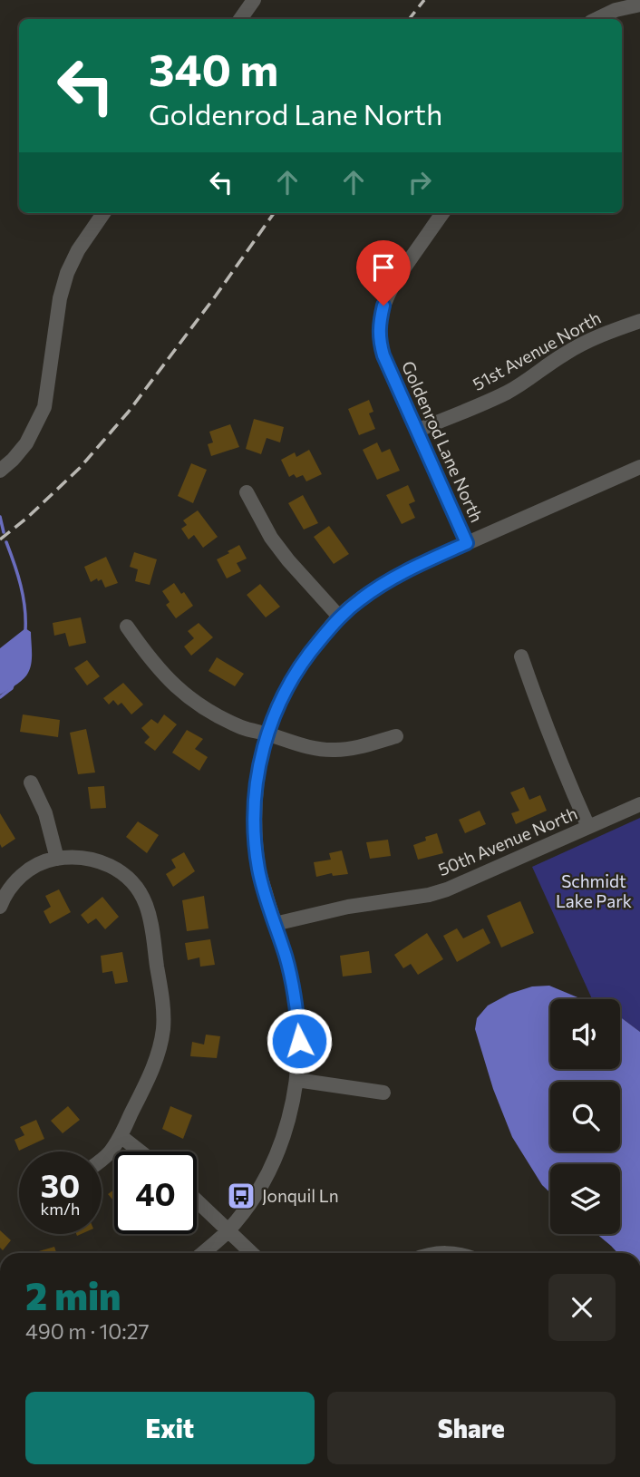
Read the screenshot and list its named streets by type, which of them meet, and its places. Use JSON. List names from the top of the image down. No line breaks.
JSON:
{"streets":{"street":["51st Avenue North","Goldenrod Lane North","50th Avenue North"]},"crossings":[["51st Avenue North","Goldenrod Lane North"]],"parks":["Schmidt Lake Park"],"places":{"bus stop":["Jonquil Ln"]},"page":{"turn":["340 m","Goldenrod Lane North"],"speed":"30 km/h","limit":"40","heading":["2 min","490 m · 10:27"],"buttons":["Exit","Share"]}}
